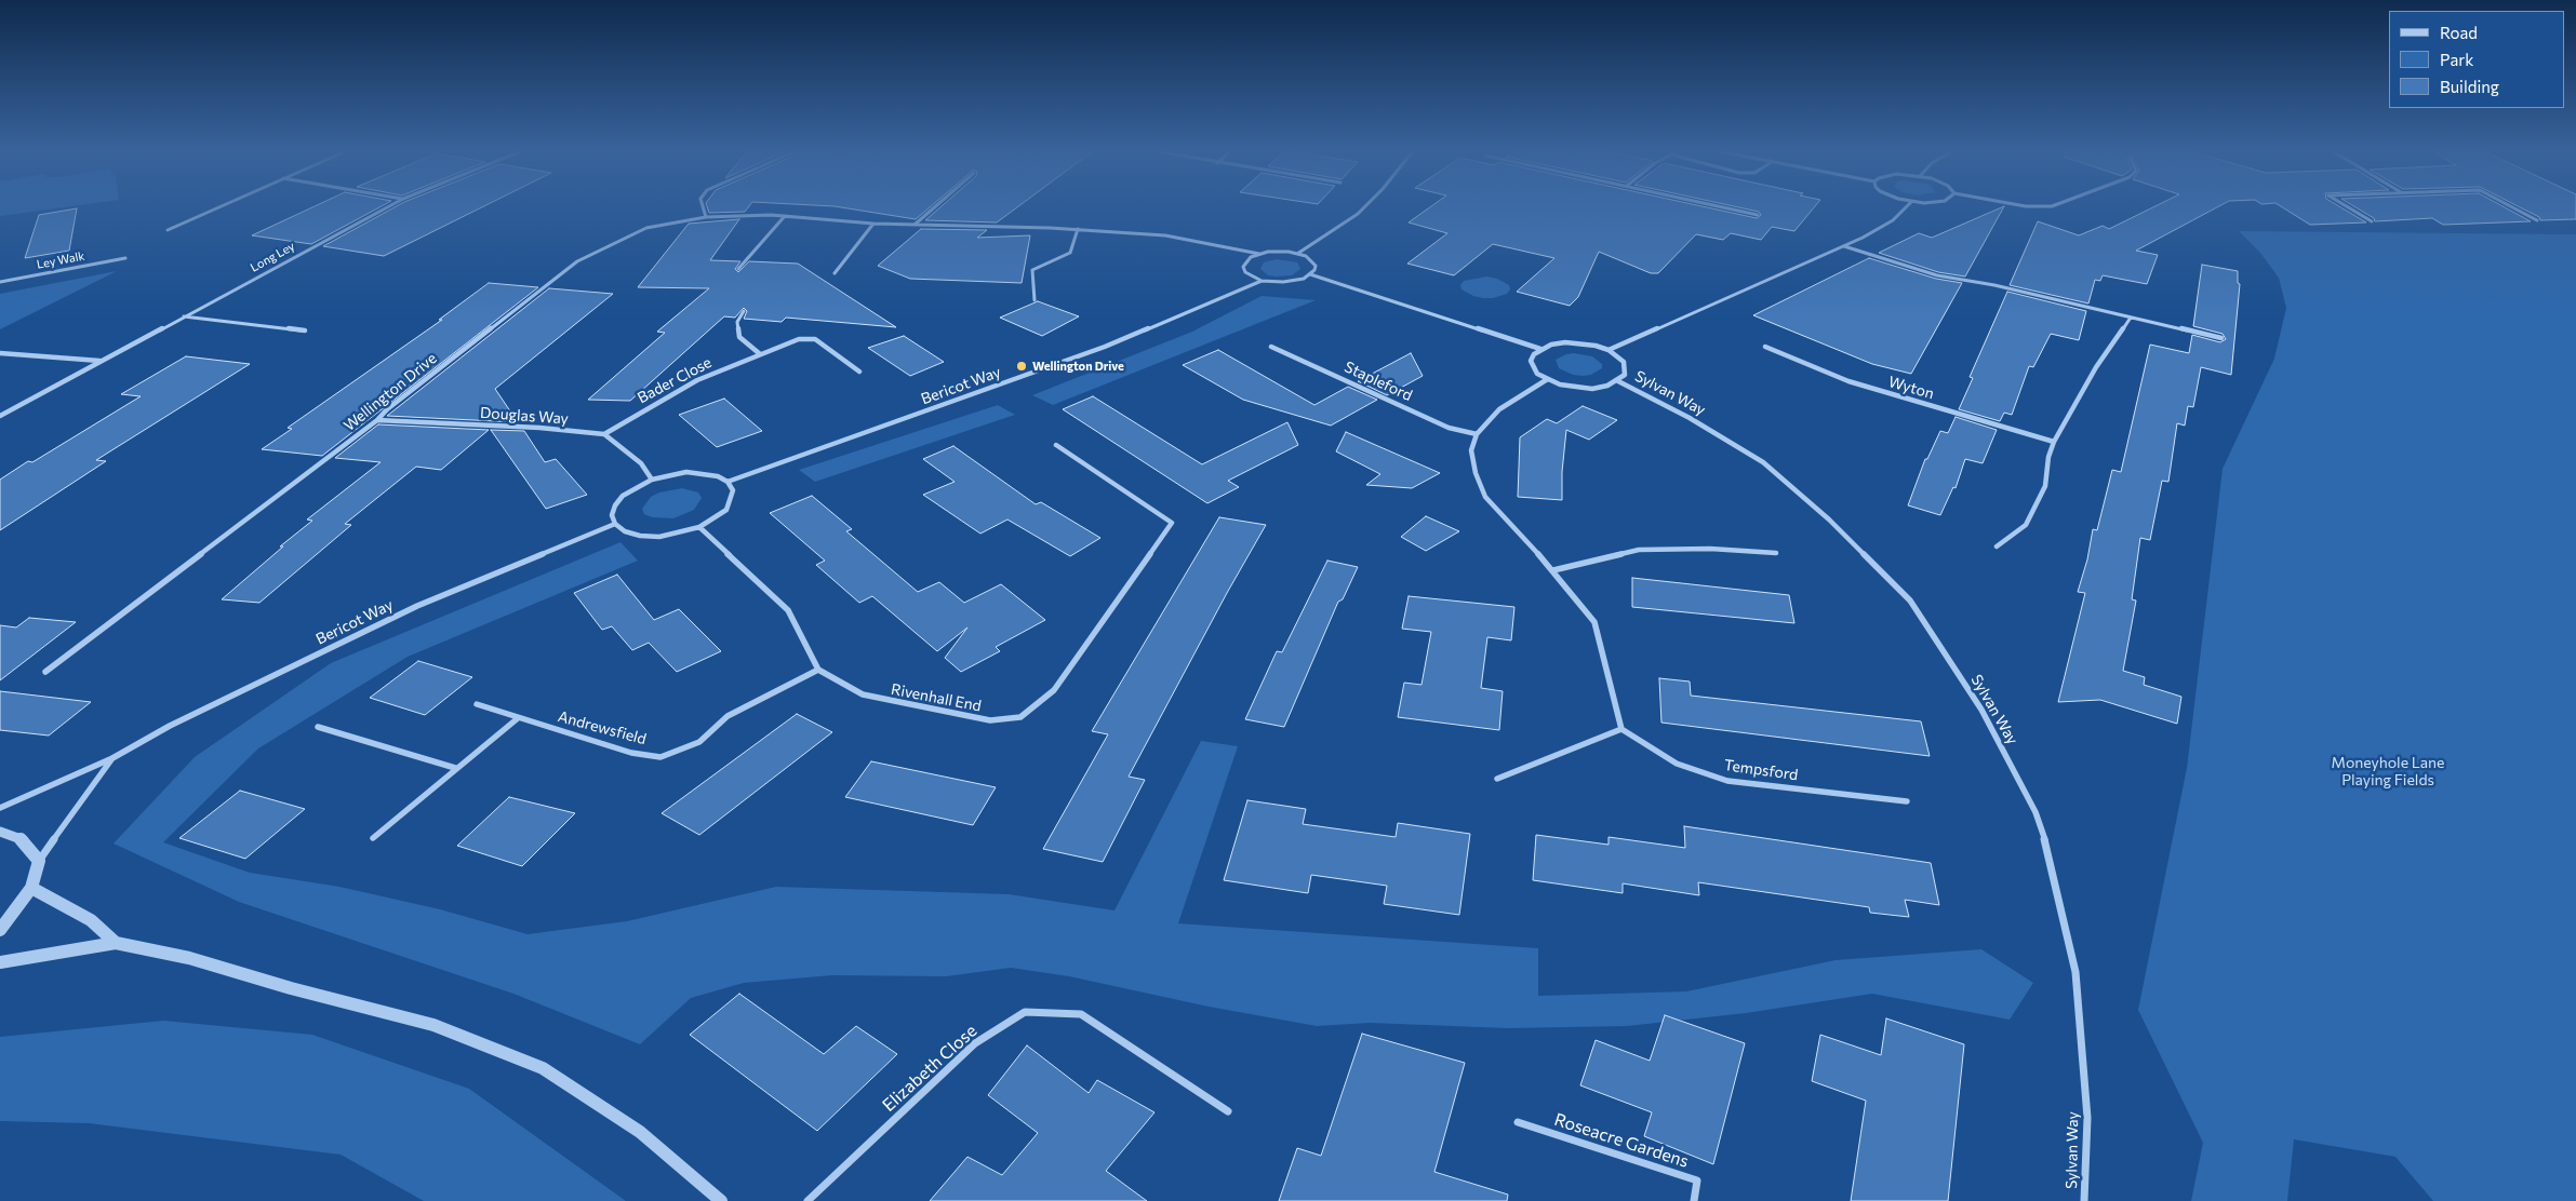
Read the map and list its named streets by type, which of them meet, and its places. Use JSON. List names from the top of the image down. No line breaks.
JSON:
{"streets":{"street":["Long Ley","Ley Walk","Bader Close","Stapleford","Bericot Way","Wyton","Wellington Drive","Sylvan Way","Douglas Way","Rivenhall End","Andrewsfield","Tempsford","Elizabeth Close","Roseacre Gardens"]},"crossings":[["Bader Close","Douglas Way"],["Wellington Drive","Douglas Way"],["Rivenhall End","Andrewsfield"]],"parks":["Moneyhole Lane Playing Fields"],"places":["Wellington Drive"],"legend":["Road","Park","Building"]}
